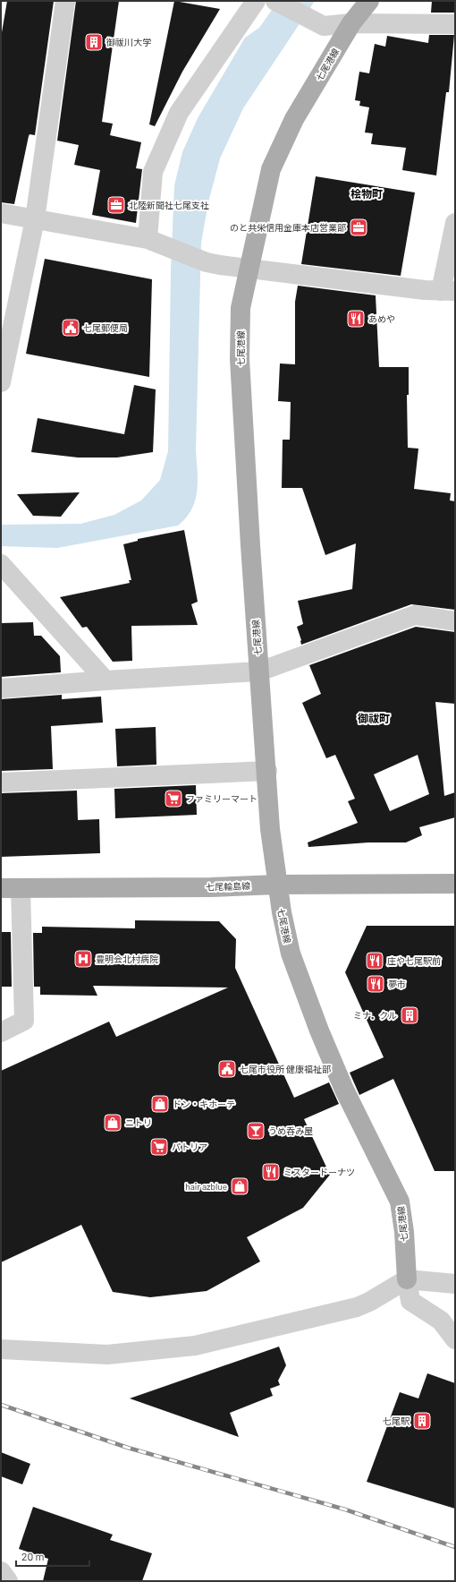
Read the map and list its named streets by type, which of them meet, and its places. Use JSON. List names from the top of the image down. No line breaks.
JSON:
{"streets":{"main road":["七尾港線","七尾輪島線"]},"crossings":[["七尾港線","七尾輪島線"]],"districts":["桧物町","御祓町"],"places":{"building":["御祓川大学","ミナ．クル","七尾駅"],"office":["北陸新聞社七尾支社","のと共栄信用金庫本店営業部"],"restaurant":["あめや","庄や七尾駅前","夢市","ミスタードーナツ"],"public building":["七尾郵便局","七尾市役所 健康福祉部"],"supermarket":["ファミリーマート","パトリア"],"hospital":["豊明会北村病院"],"shop":["ドン・キホーテ","ニトリ","hair azblue"],"bar":["うめ呑み屋"]},"scale_bar":"20 m"}
